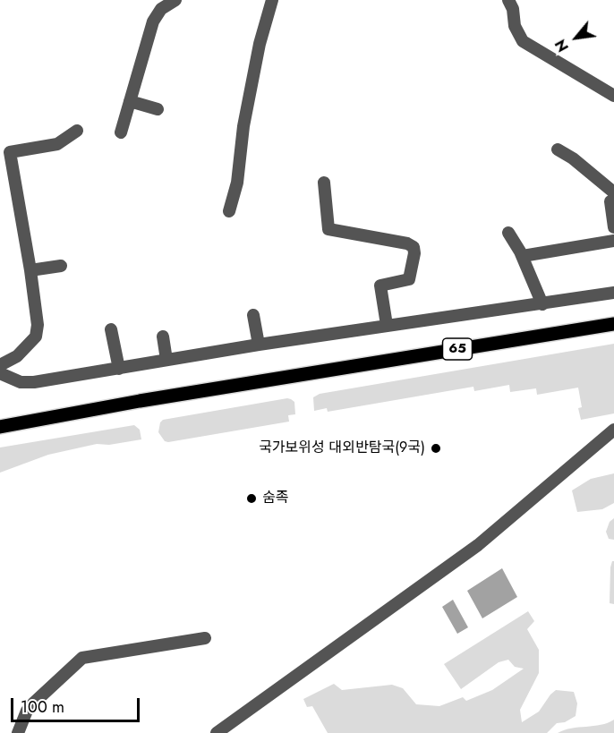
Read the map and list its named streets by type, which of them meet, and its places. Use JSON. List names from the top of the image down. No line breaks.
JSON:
{"streets":{"main road":["65"]},"places":["국가보위성 대외반탐국(9국)","숨족"],"scale_bar":"100 m","north":"bottom left"}
